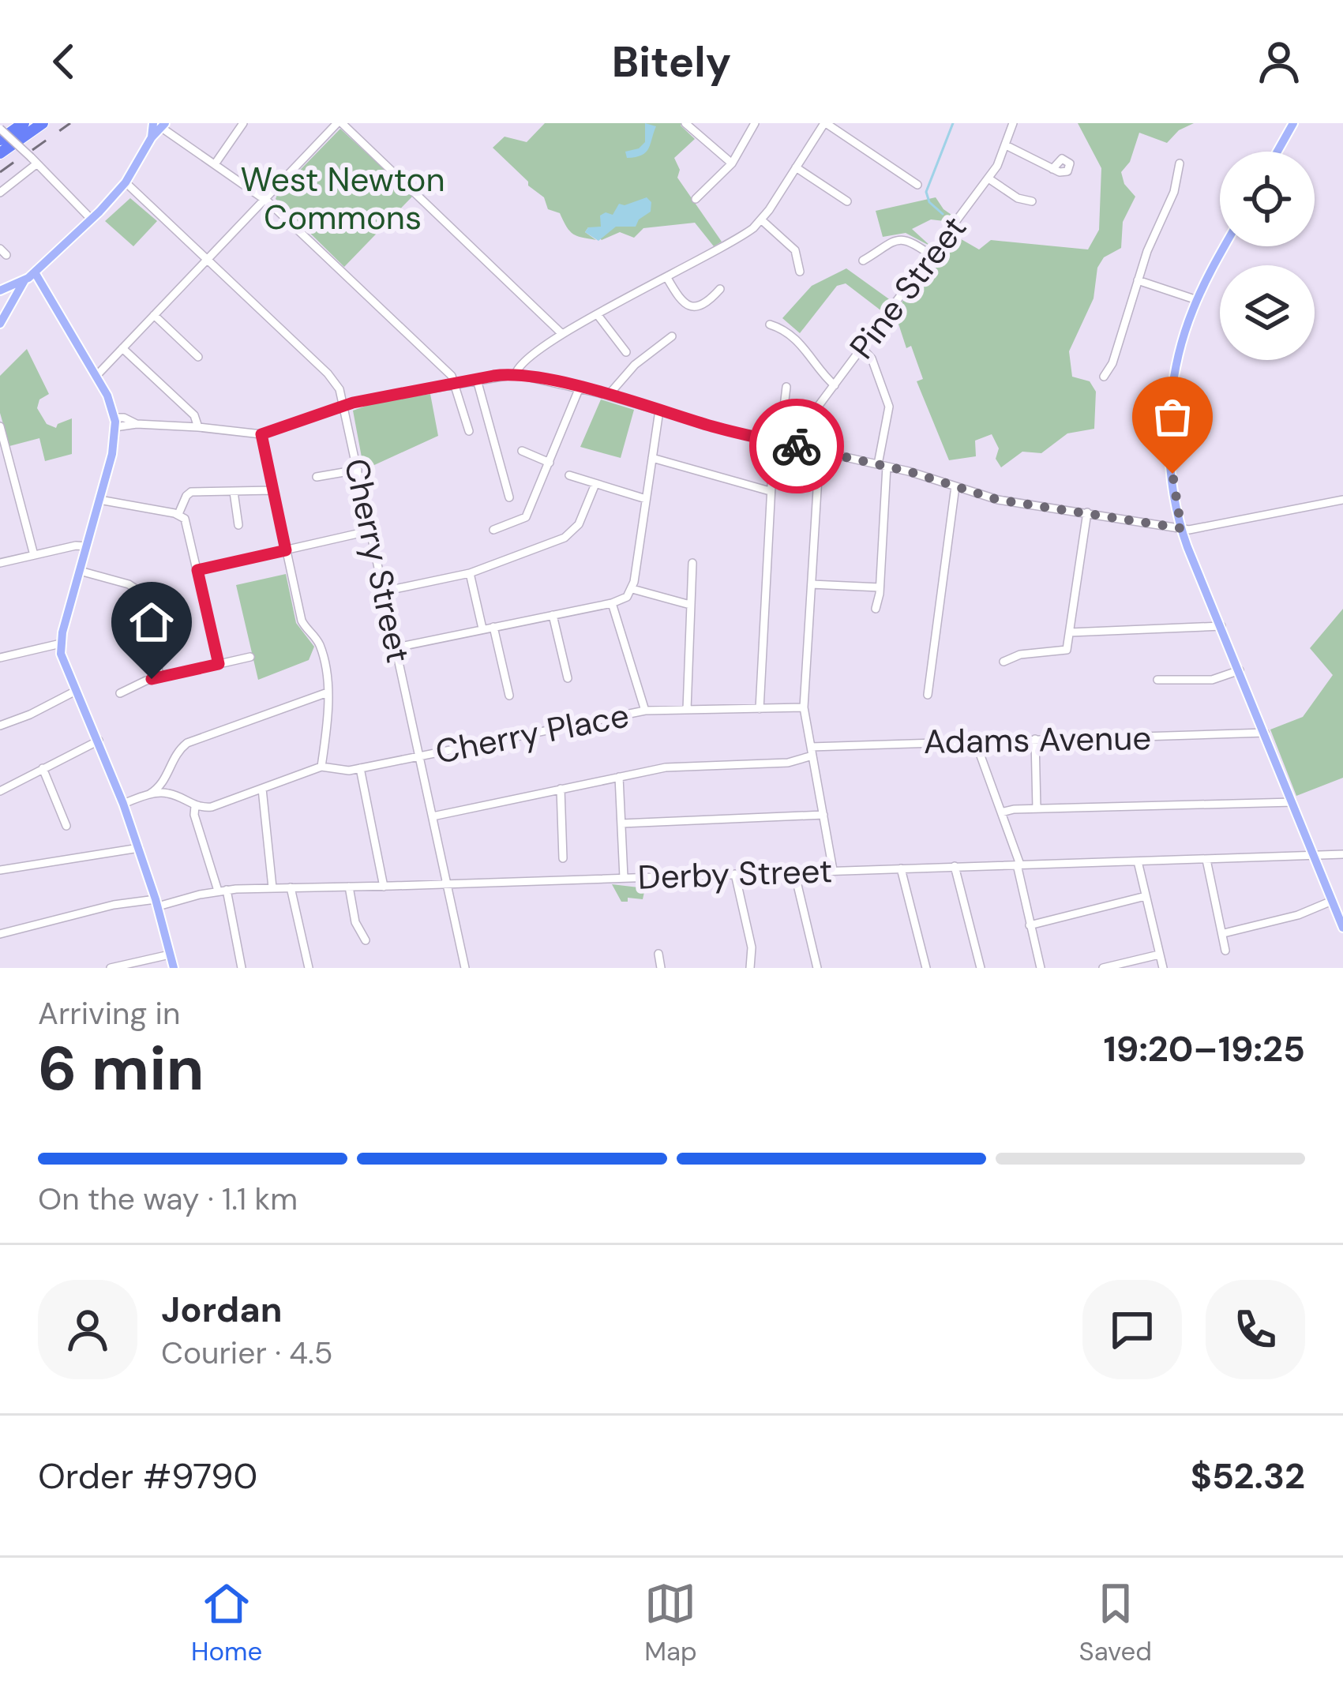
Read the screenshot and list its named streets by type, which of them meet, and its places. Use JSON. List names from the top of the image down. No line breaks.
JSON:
{"streets":{"street":["Pine Street","Cherry Street","Cherry Place","Adams Avenue","Derby Street"]},"crossings":[["Cherry Street","Cherry Place"],["Cherry Street","Adams Avenue"],["Cherry Street","Derby Street"]],"parks":["West Newton Commons"],"page":{"header":"Bitely","heading":["6 min","Arriving in","19:20–19:25"],"panel":["Jordan","Courier · 4.5","Order #9790","$52.32"],"bar":"On the way · 1.1 km","tabs":["Home","Map","Saved"]}}
